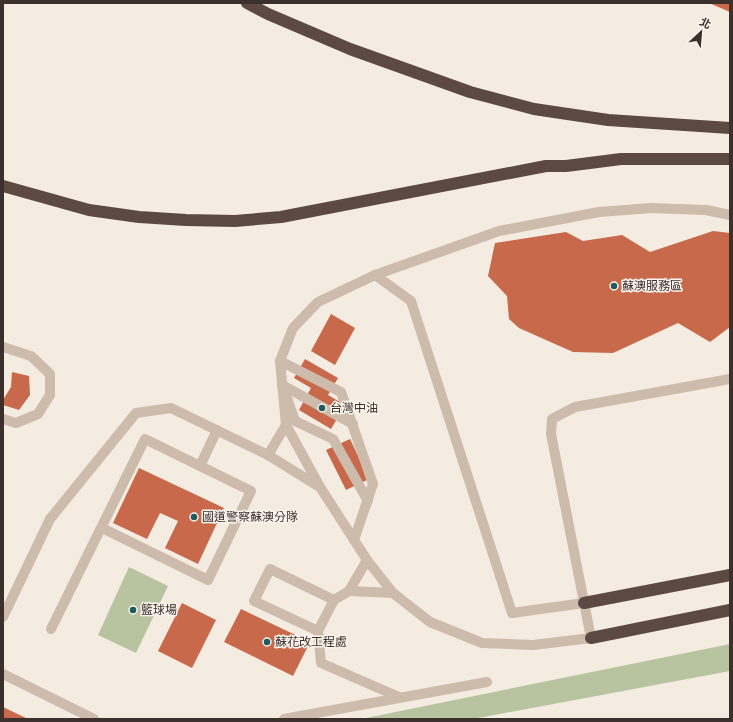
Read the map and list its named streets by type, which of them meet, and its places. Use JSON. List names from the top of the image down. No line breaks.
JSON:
{"places":["蘇澳服務區","台灣中油","國道警察蘇澳分隊","籃球場","蘇花改工程處"],"north":"top right"}
